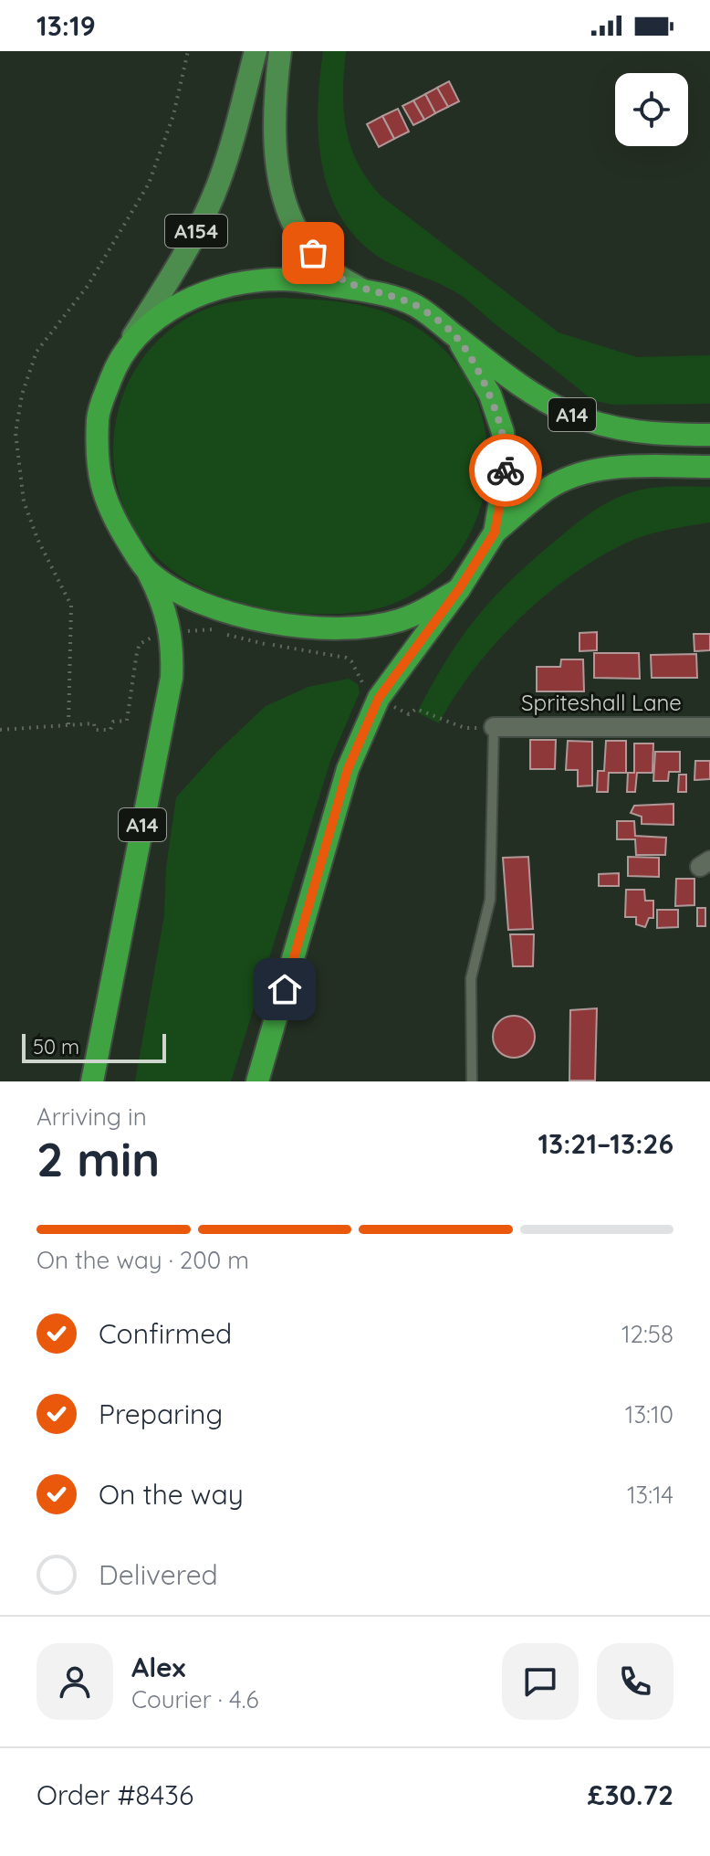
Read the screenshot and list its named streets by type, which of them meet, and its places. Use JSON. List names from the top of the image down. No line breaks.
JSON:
{"streets":{"highway":["A14"],"main road":["A154"],"street":["Spriteshall Lane"]},"scale_bar":"50 m","page":{"status":"13:19","scale":"50 m","heading":["2 min","Arriving in","13:21–13:26"],"panel":["Alex","Courier · 4.6","Order #8436","£30.72"],"bar":"On the way · 200 m","list":[["Confirmed","12:58"],["Preparing","13:10"],["On the way","13:14"],"Delivered"]}}
